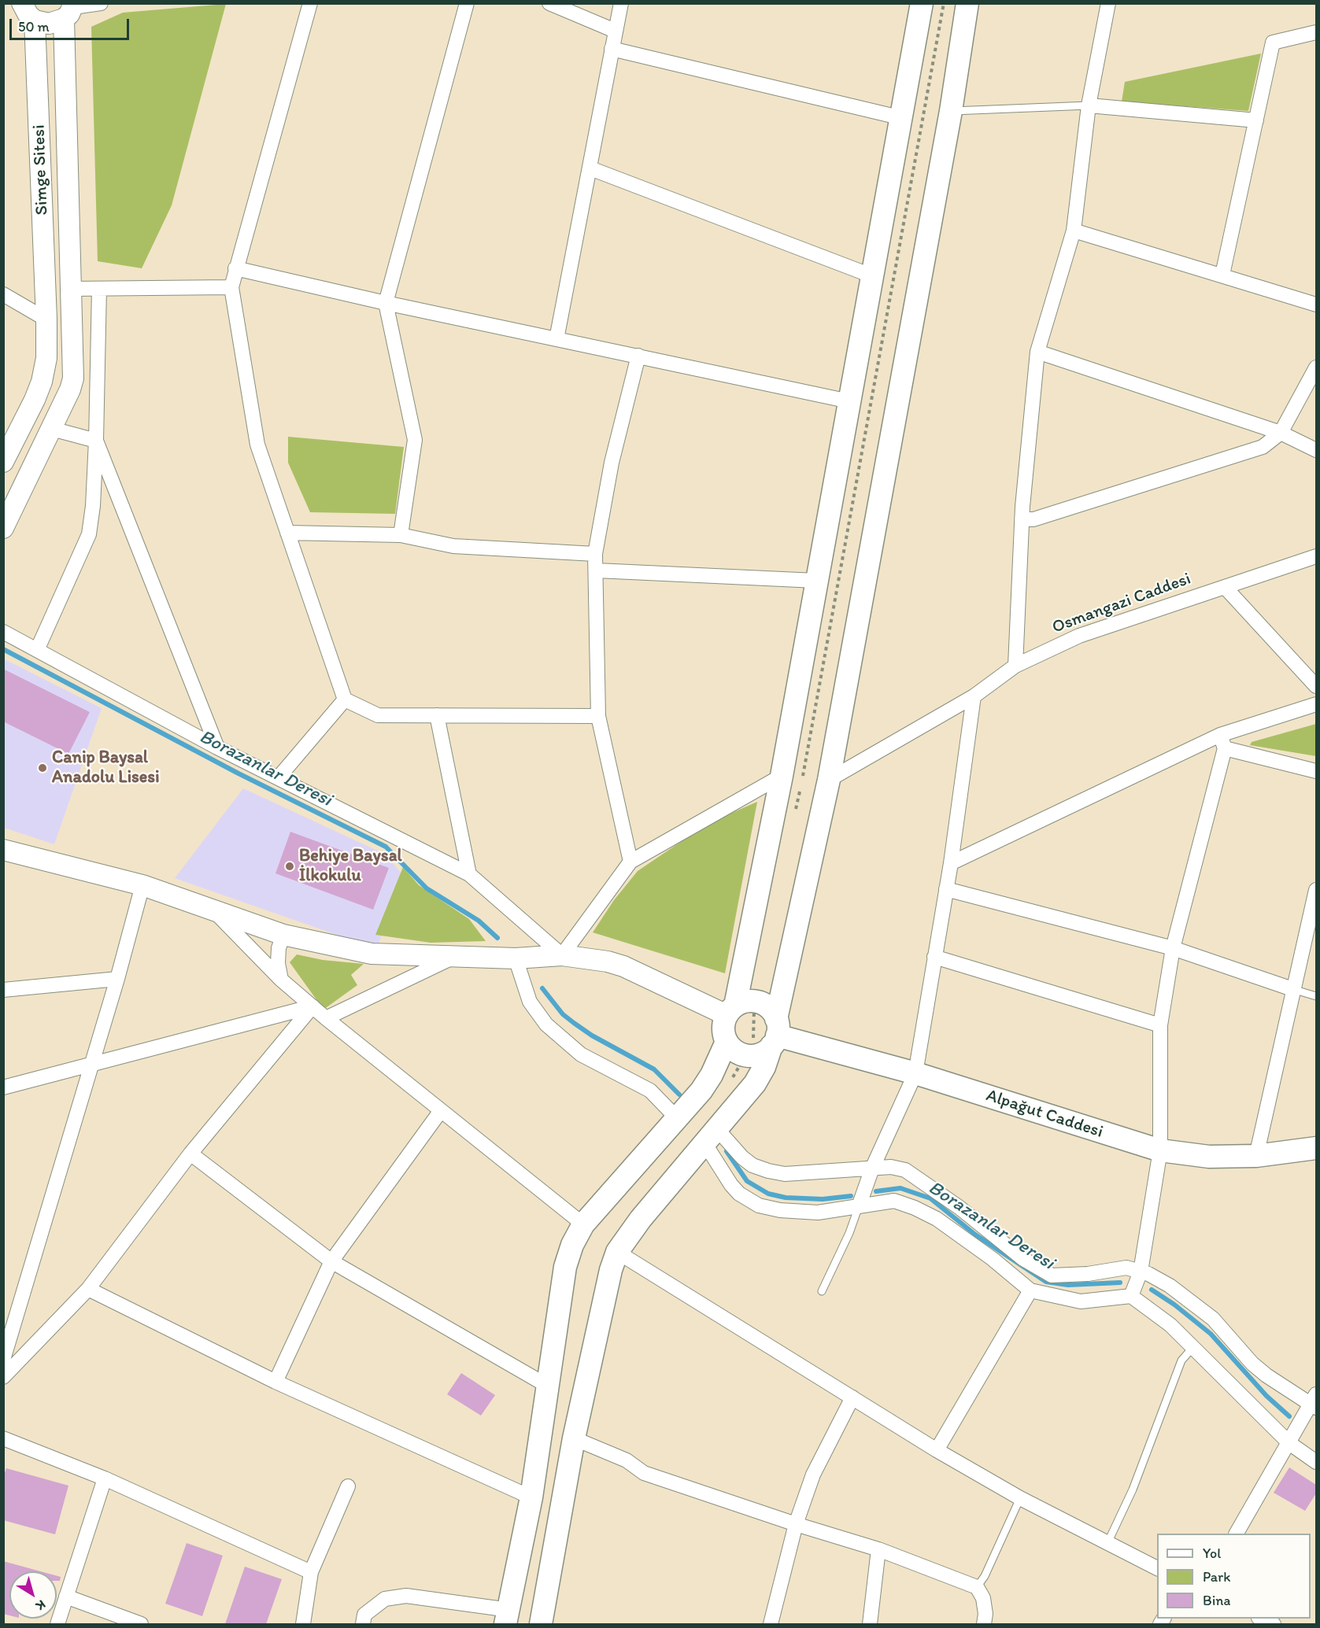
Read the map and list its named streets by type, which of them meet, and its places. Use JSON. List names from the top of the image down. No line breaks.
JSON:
{"streets":{"main road":["Simge Sitesi","Alpağut Caddesi"],"street":["Osmangazi Caddesi"]},"water":["Borazanlar Deresi"],"places":["Canip Baysal Anadolu Lisesi","Behiye Baysal İlkokulu"],"legend":["Yol","Park","Bina"],"scale_bar":"50 m","north":"bottom right"}
